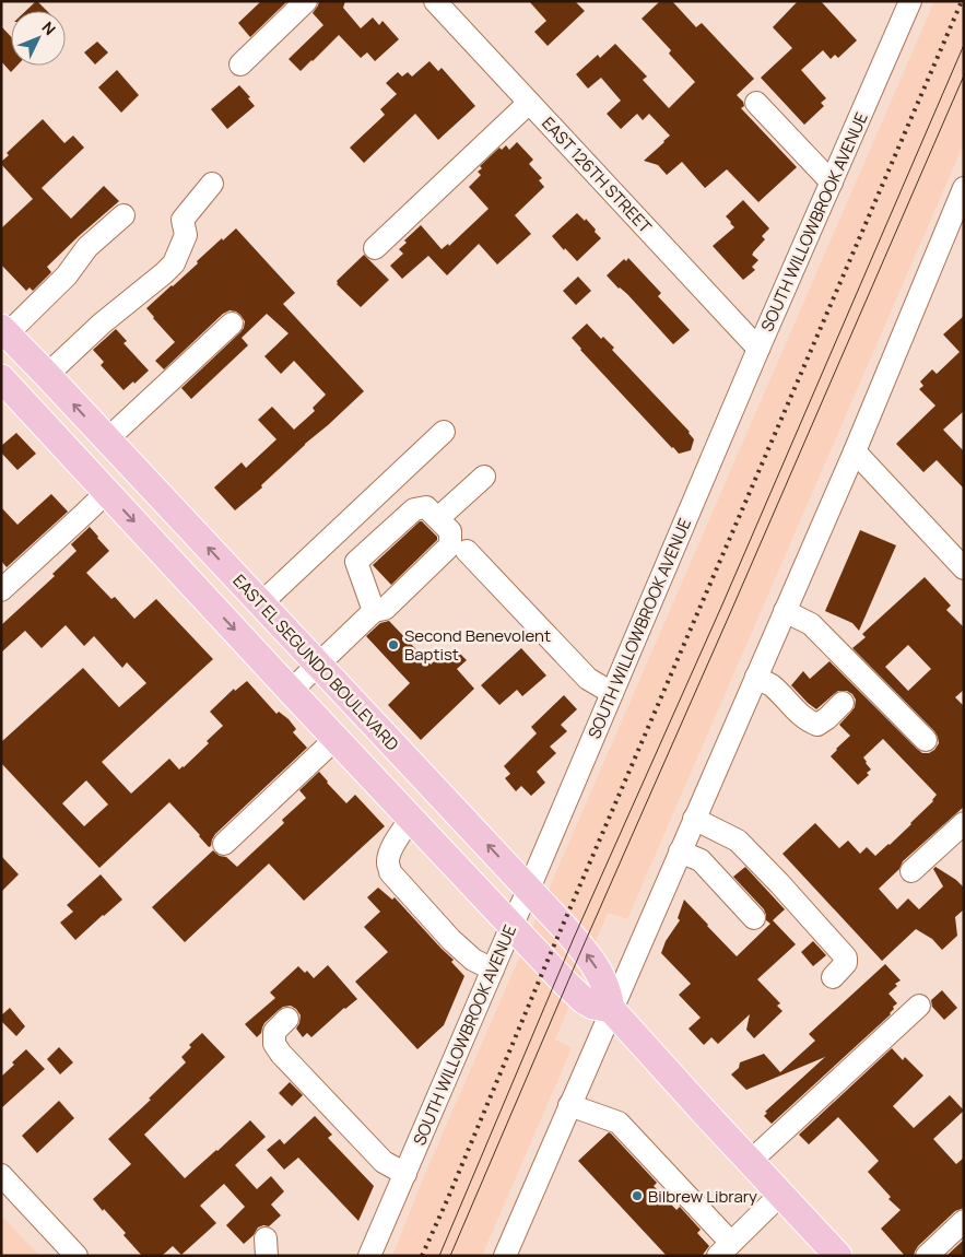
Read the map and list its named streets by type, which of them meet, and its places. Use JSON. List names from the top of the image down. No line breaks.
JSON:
{"streets":{"main road":["EAST EL SEGUNDO BOULEVARD"],"street":["EAST 126TH STREET","SOUTH WILLOWBROOK AVENUE"]},"crossings":[["EAST 126TH STREET","SOUTH WILLOWBROOK AVENUE"],["SOUTH WILLOWBROOK AVENUE","EAST EL SEGUNDO BOULEVARD"]],"places":["Second Benevolent Baptist","Bilbrew Library"],"north":"top right"}
